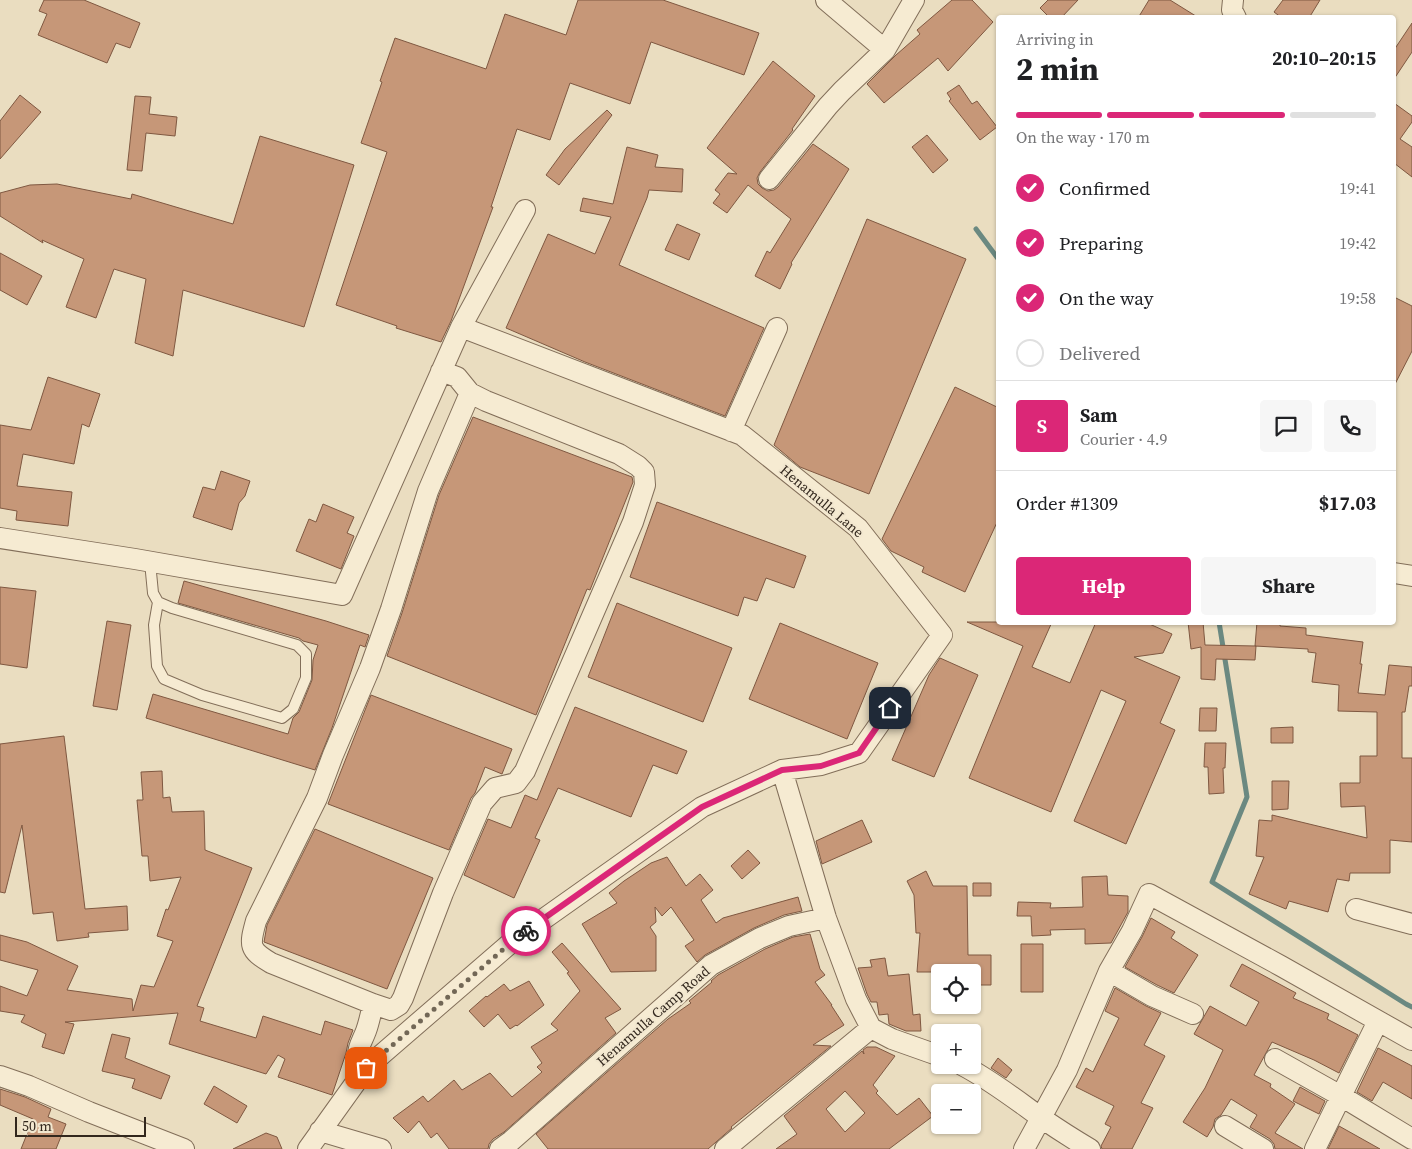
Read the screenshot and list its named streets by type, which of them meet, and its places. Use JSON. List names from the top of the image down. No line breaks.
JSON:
{"streets":{"street":["Henamulla Lane","Henamulla Camp Road"]},"scale_bar":"50 m","page":{"heading":["2 min","Arriving in","20:10–20:15"],"panel":["Sam","Courier · 4.9","Order #1309","$17.03"],"bar":"On the way · 170 m","list":[["Confirmed","19:41"],["Preparing","19:42"],["On the way","19:58"],"Delivered"],"round":"S","buttons":["Help","Share"],"map_buttons":["+","−"],"scale":"50 m"}}
